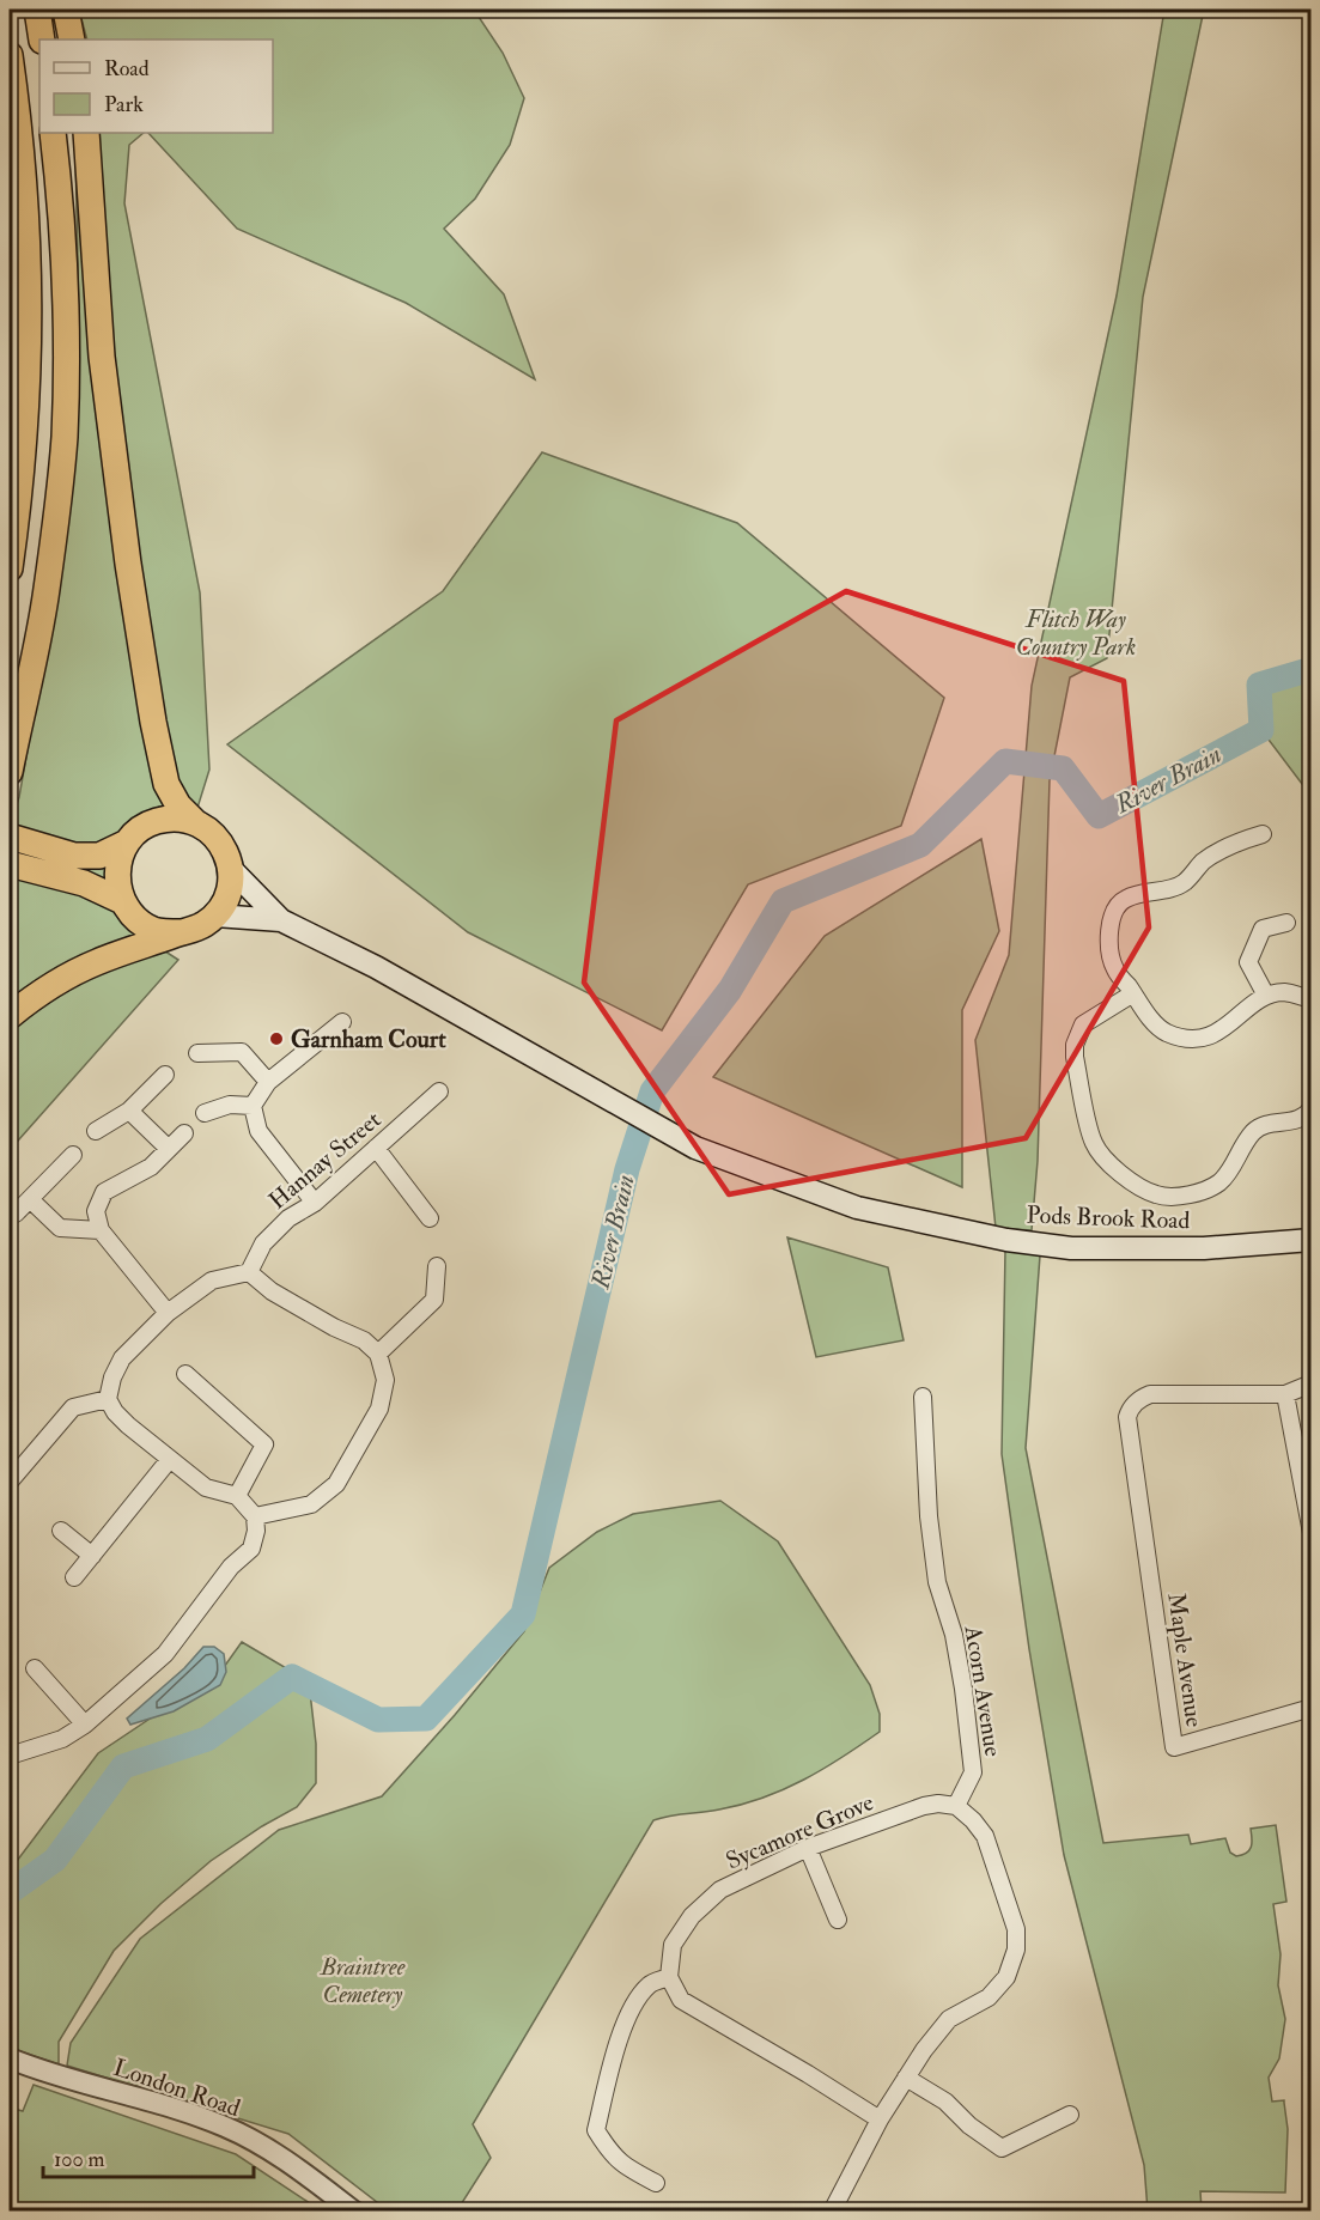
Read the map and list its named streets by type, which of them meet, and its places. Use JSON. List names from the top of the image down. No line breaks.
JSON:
{"streets":{"main road":["Pods Brook Road"],"street":["Hannay Street","Maple Avenue","Acorn Avenue","Sycamore Grove","London Road"]},"crossings":[["Acorn Avenue","Sycamore Grove"]],"water":["River Brain"],"parks":["Flitch Way Country Park","Braintree Cemetery"],"places":["Garnham Court"],"legend":["Road","Park"],"scale_bar":"100 m"}
